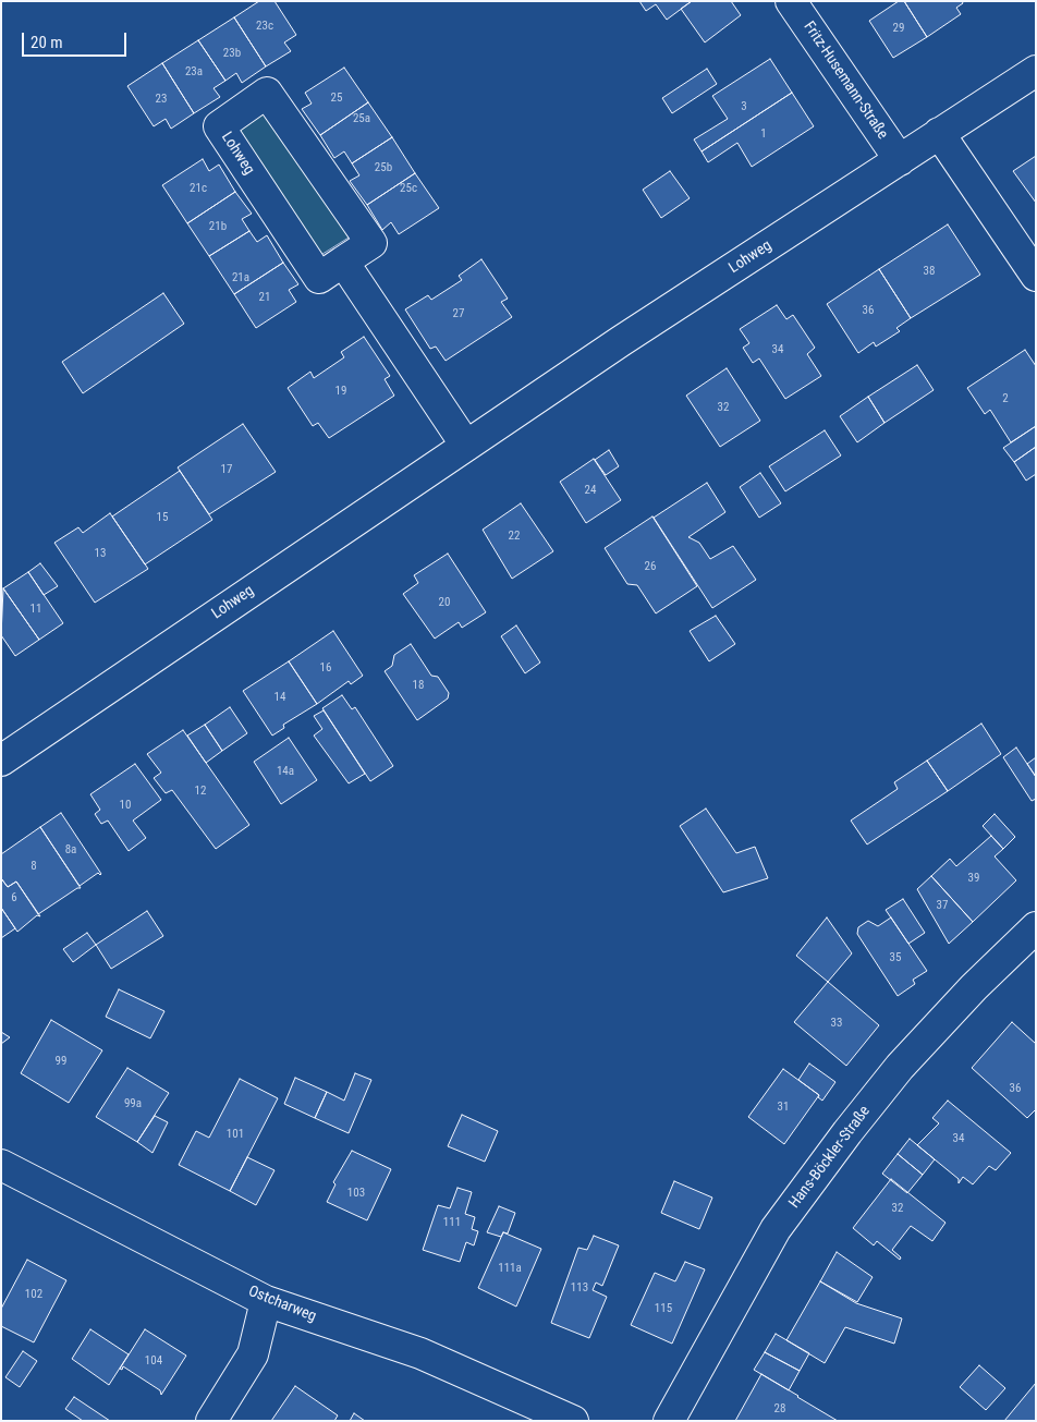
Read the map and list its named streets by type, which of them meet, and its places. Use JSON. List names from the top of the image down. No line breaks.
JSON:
{"streets":{"street":["Fritz-Husemann-Straße","Lohweg","Hans-Böckler-Straße","Ostcharweg"]},"crossings":[["Fritz-Husemann-Straße","Lohweg"]],"house_numbers":["23c","29","23b","23a","25","23","3","25a","1","25b","21c","25c","21b","38","21a","21","36","27","34","19","2","32","17","24","15","22","13","26","20","11","16","18","14","14a","12","10","8a","8","39","6","37","35","33","99","36","99a","31","101","34","103","32","111","111a","113","102","115","104","28"],"scale_bar":"20 m"}
